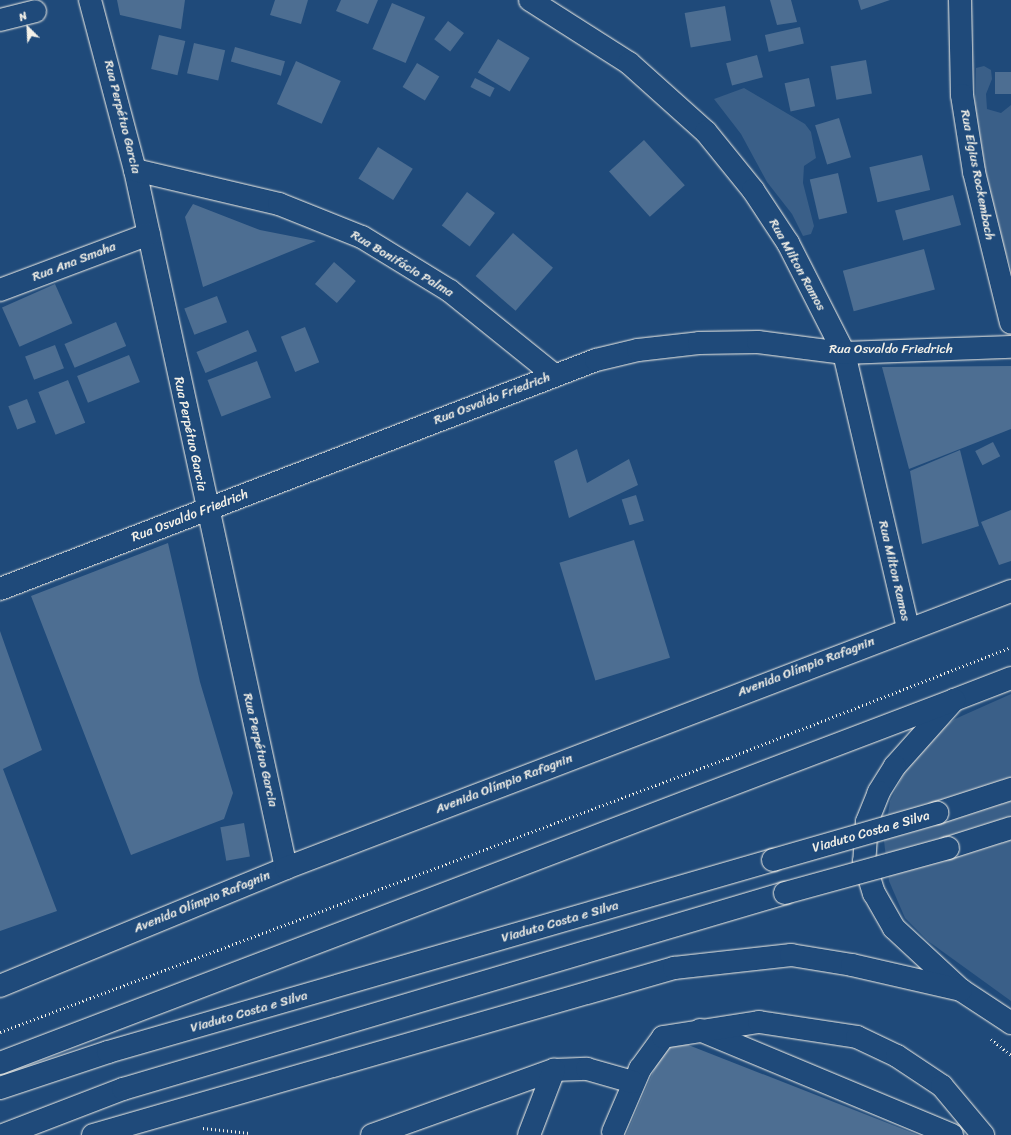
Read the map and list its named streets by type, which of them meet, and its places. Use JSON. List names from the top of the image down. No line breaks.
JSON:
{"streets":{"main road":["Rua Perpétuo Garcia","Rua Elgius Rockembach","Rua Ana Smaha","Rua Bonifácio Palma","Rua Milton Ramos","Rua Osvaldo Friedrich","Avenida Olímpio Rafagnin","Viaduto Costa e Silva"]},"crossings":[["Rua Perpétuo Garcia","Rua Ana Smaha"],["Rua Perpétuo Garcia","Rua Bonifácio Palma"],["Rua Perpétuo Garcia","Rua Osvaldo Friedrich"],["Rua Perpétuo Garcia","Avenida Olímpio Rafagnin"],["Rua Bonifácio Palma","Rua Osvaldo Friedrich"],["Rua Milton Ramos","Rua Osvaldo Friedrich"],["Rua Milton Ramos","Avenida Olímpio Rafagnin"]],"north":"top left"}
